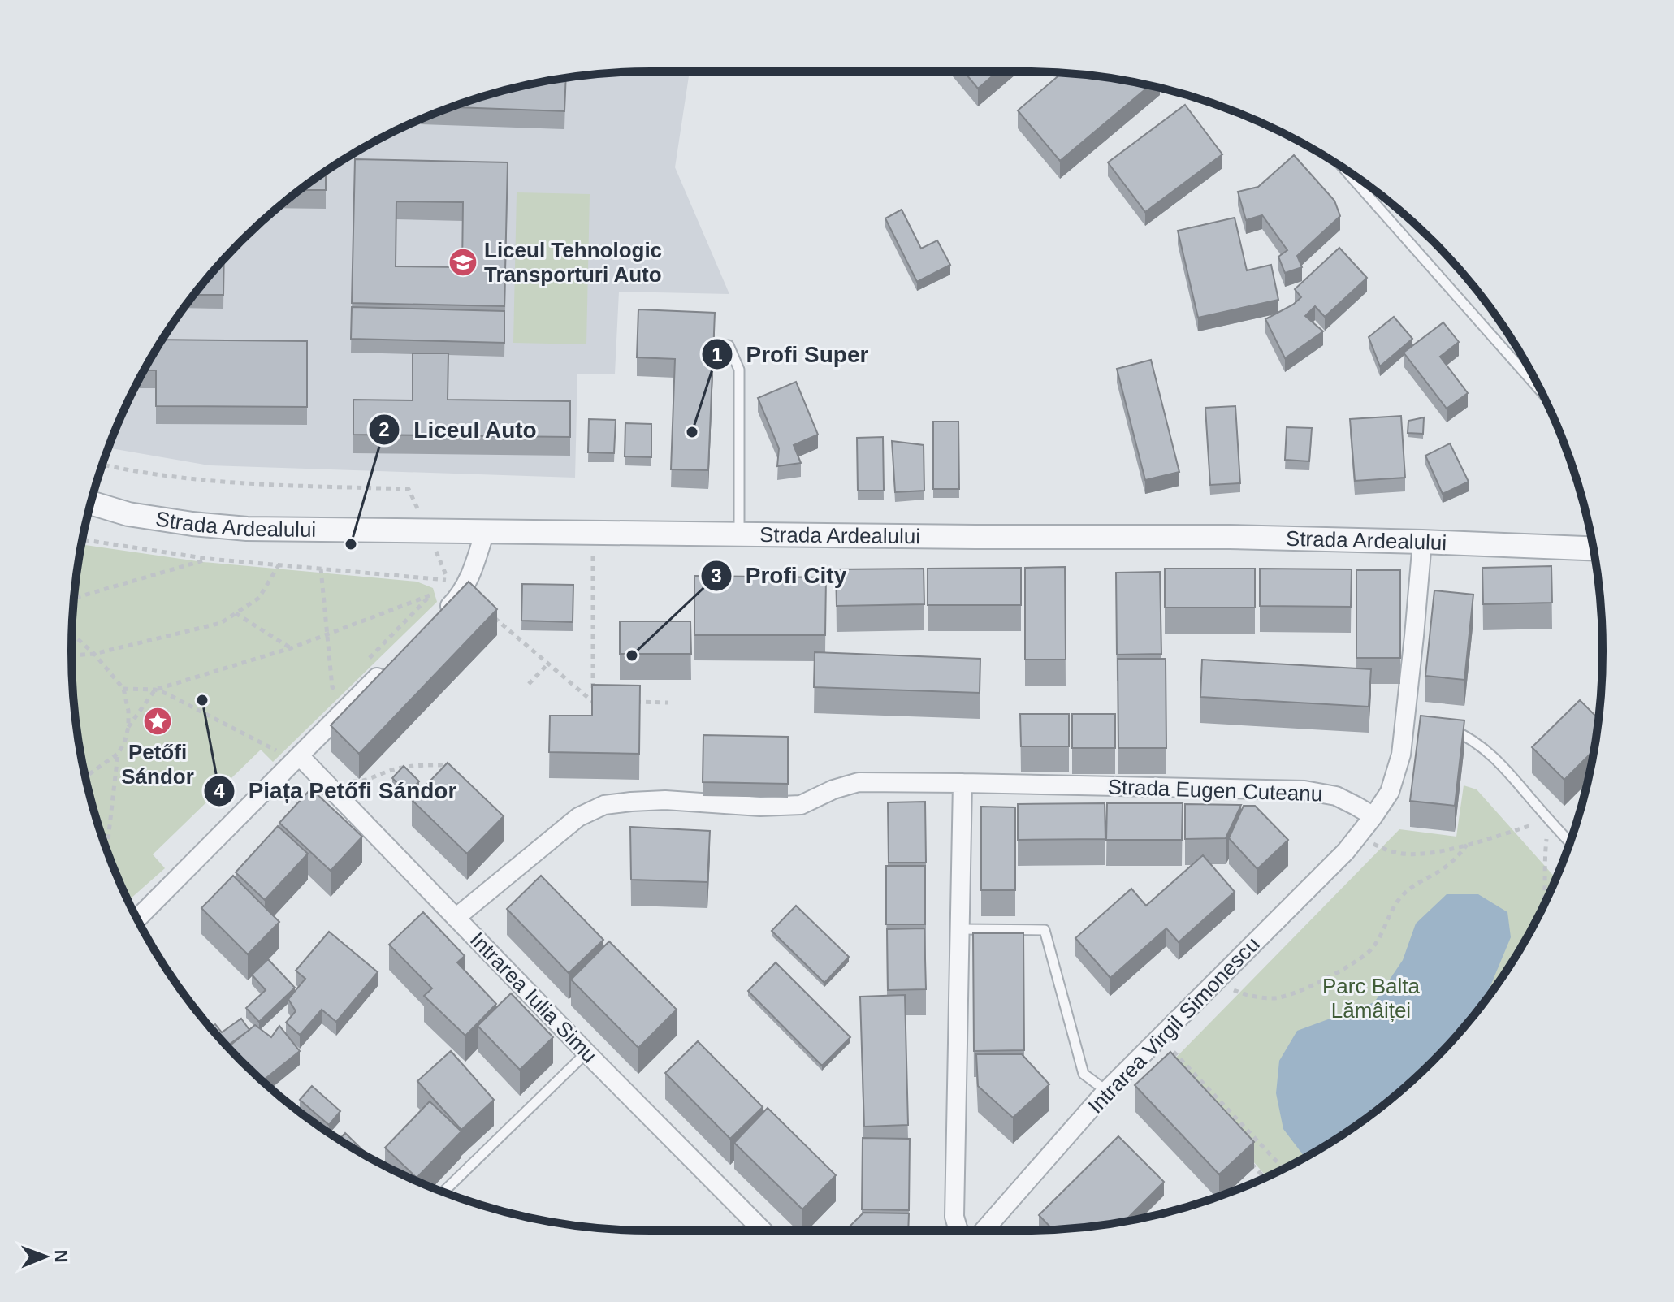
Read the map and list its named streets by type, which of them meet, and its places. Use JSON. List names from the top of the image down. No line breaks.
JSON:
{"streets":{"street":["Strada Ardealului","Strada Eugen Cuteanu","Intrarea Iulia Simu","Intrarea Virgil Simonescu"]},"crossings":[["Strada Eugen Cuteanu","Intrarea Iulia Simu"],["Strada Eugen Cuteanu","Intrarea Virgil Simonescu"]],"parks":["Parc Balta Lămâiței"],"places":{"school or university":["Liceul Tehnologic Transporturi Auto"],"other":["Profi Super","Liceul Auto","Profi City","Piața Petőfi Sándor"],"place":["Petőfi Sándor"]},"north":"right"}
